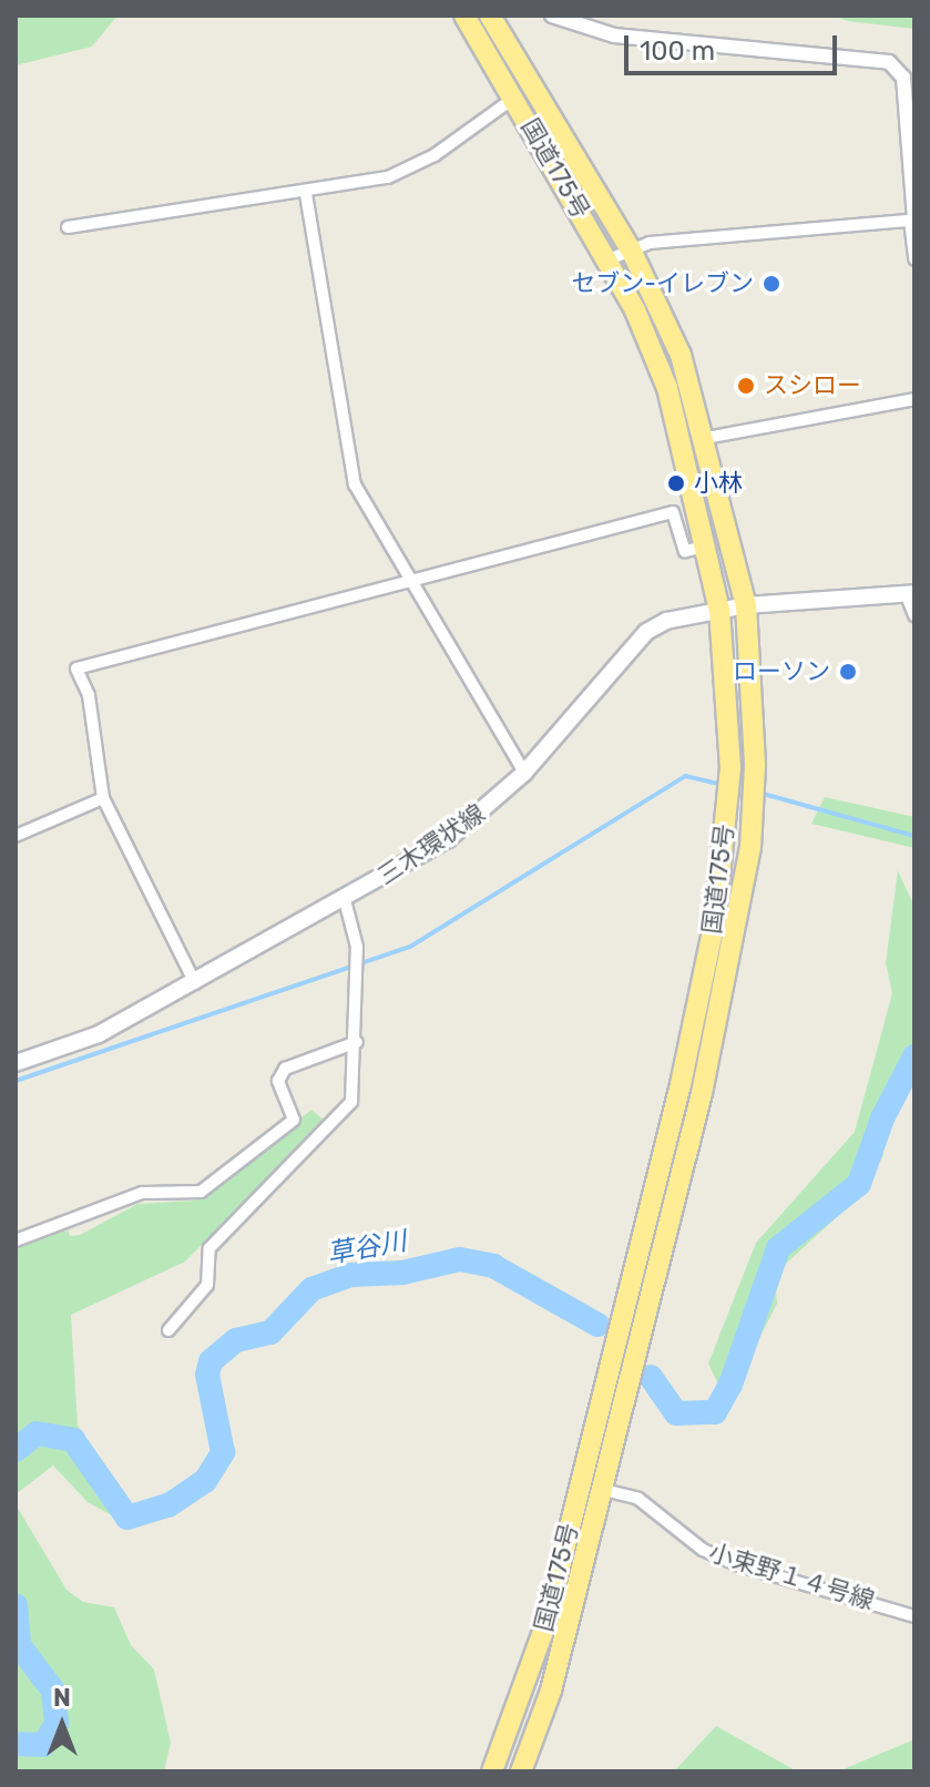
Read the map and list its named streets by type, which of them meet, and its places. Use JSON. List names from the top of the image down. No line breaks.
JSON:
{"streets":{"highway":["国道175号"],"main road":["三木環状線"],"street":["小束野１４号線"]},"crossings":[["国道175号","三木環状線"],["国道175号","小束野１４号線"]],"water":["草谷川"],"places":["セブン-イレブン","スシロー","小林","ローソン"],"scale_bar":"100 m","north":"top"}
